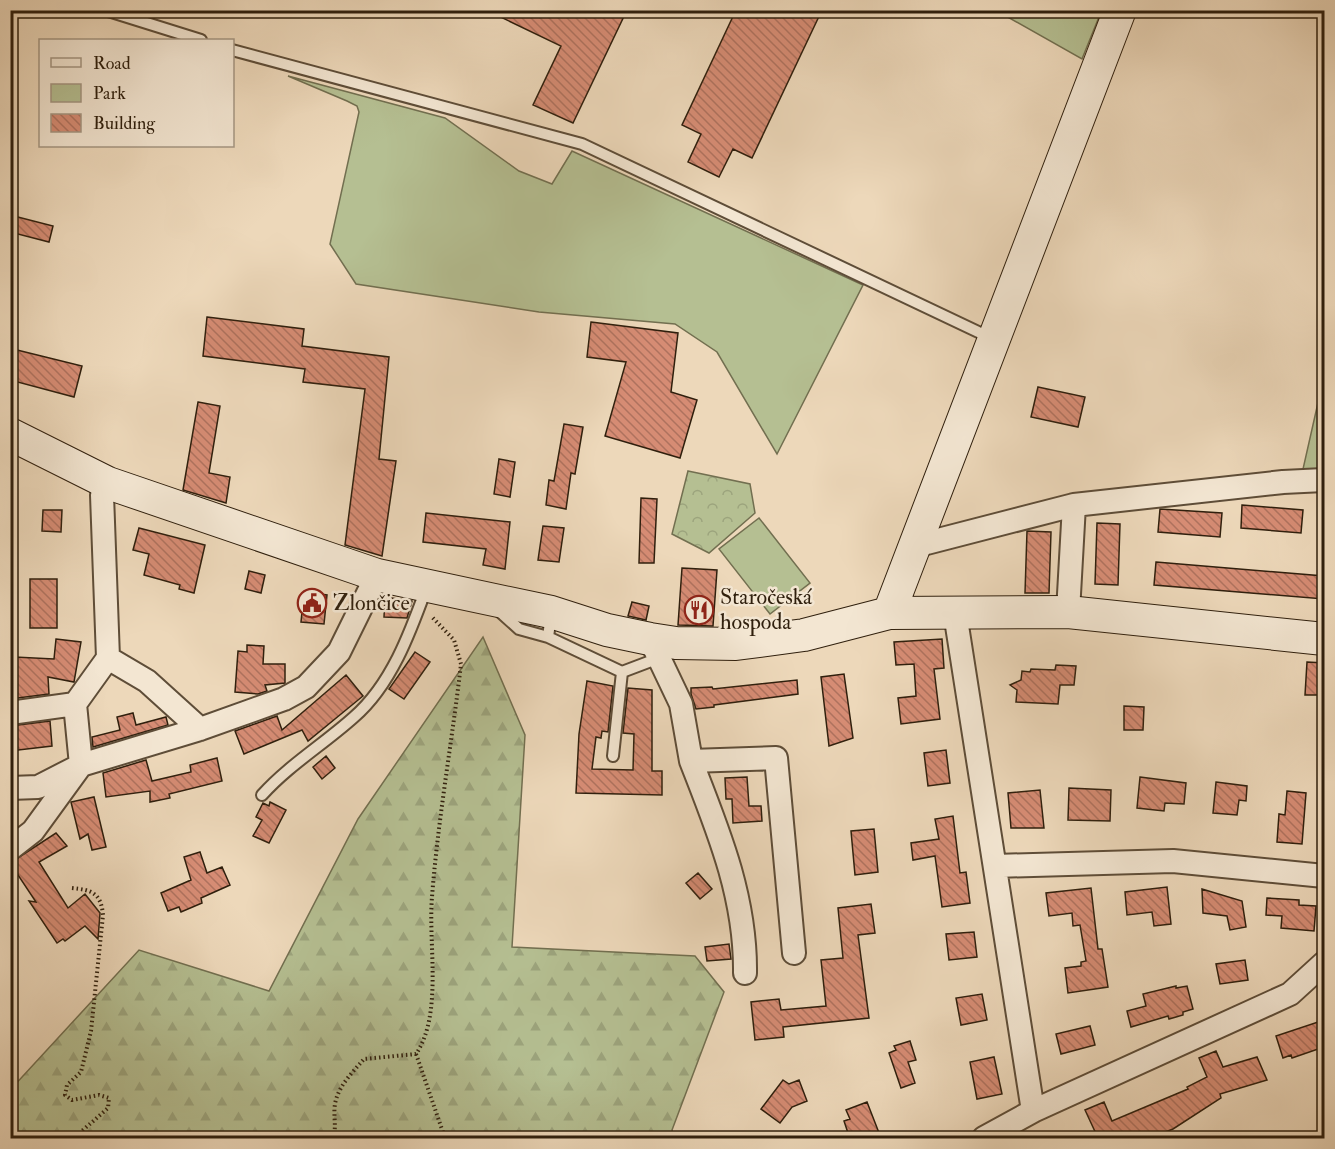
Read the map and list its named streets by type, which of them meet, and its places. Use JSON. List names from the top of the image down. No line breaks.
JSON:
{"places":{"public building":["Zlončice"],"restaurant":["Staročeská hospoda"]},"legend":["Road","Park","Building"]}
